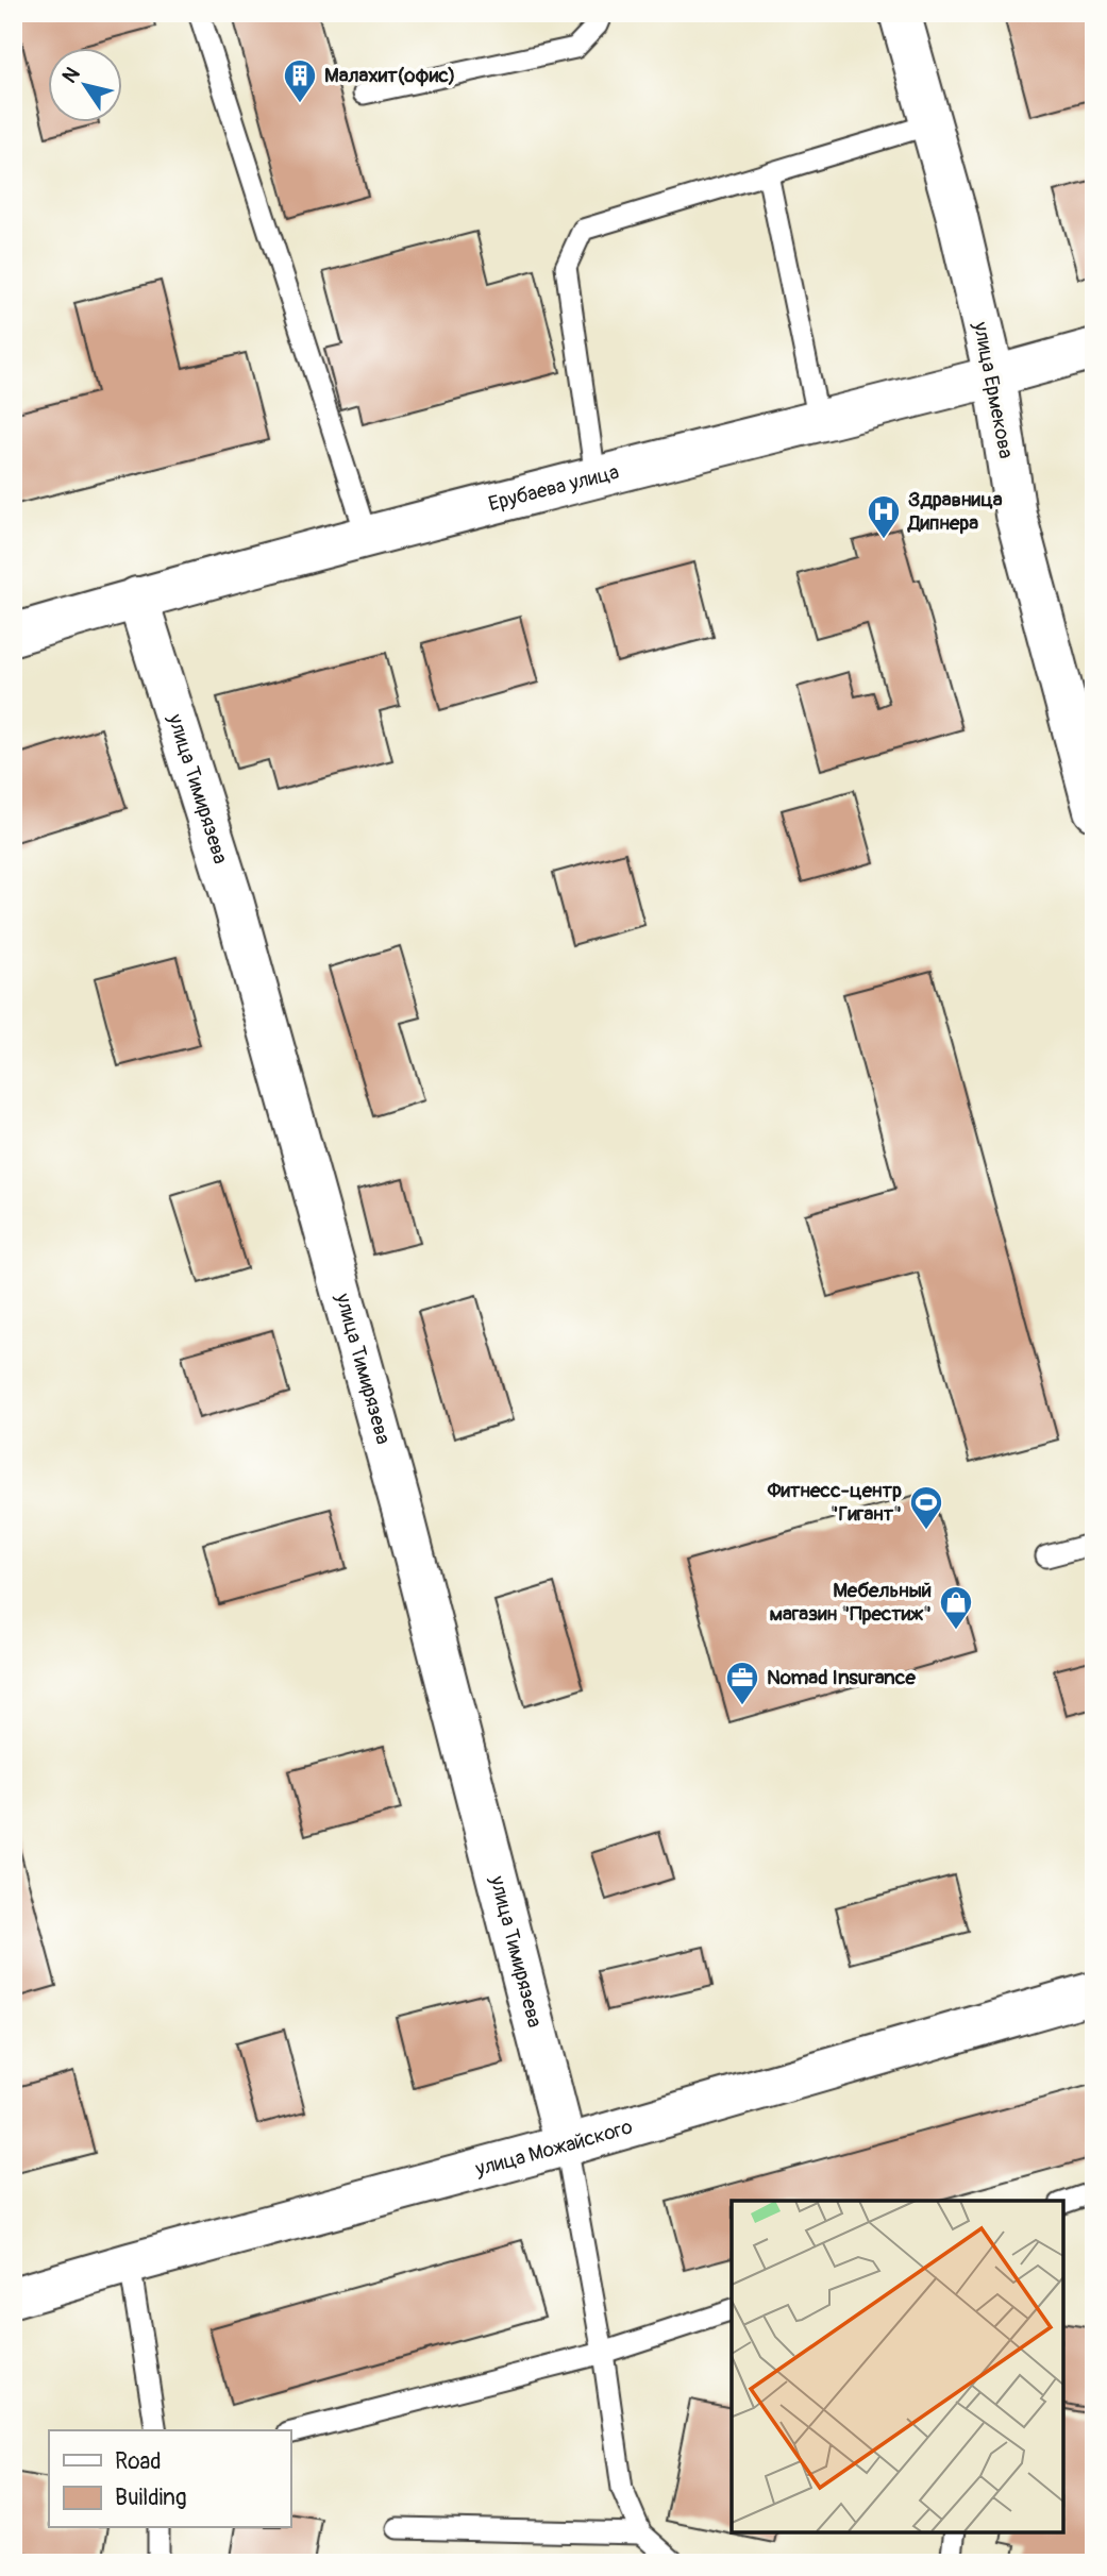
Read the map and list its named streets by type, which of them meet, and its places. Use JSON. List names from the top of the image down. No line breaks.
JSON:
{"streets":{"street":["улица Ермекова","Ерубаева улица","улица Тимирязева","улица Можайского"]},"crossings":[["улица Ермекова","Ерубаева улица"],["Ерубаева улица","улица Тимирязева"],["улица Тимирязева","улица Можайского"]],"places":{"building":["Малахит(офис)"],"hospital":["Здравница Дипнера"],"sports":["Фитнесс-центр \"Гигант\""],"shop":["Мебельный магазин \"Престиж\""],"office":["Nomad Insurance"]},"legend":["Road","Building"],"north":"top left"}
